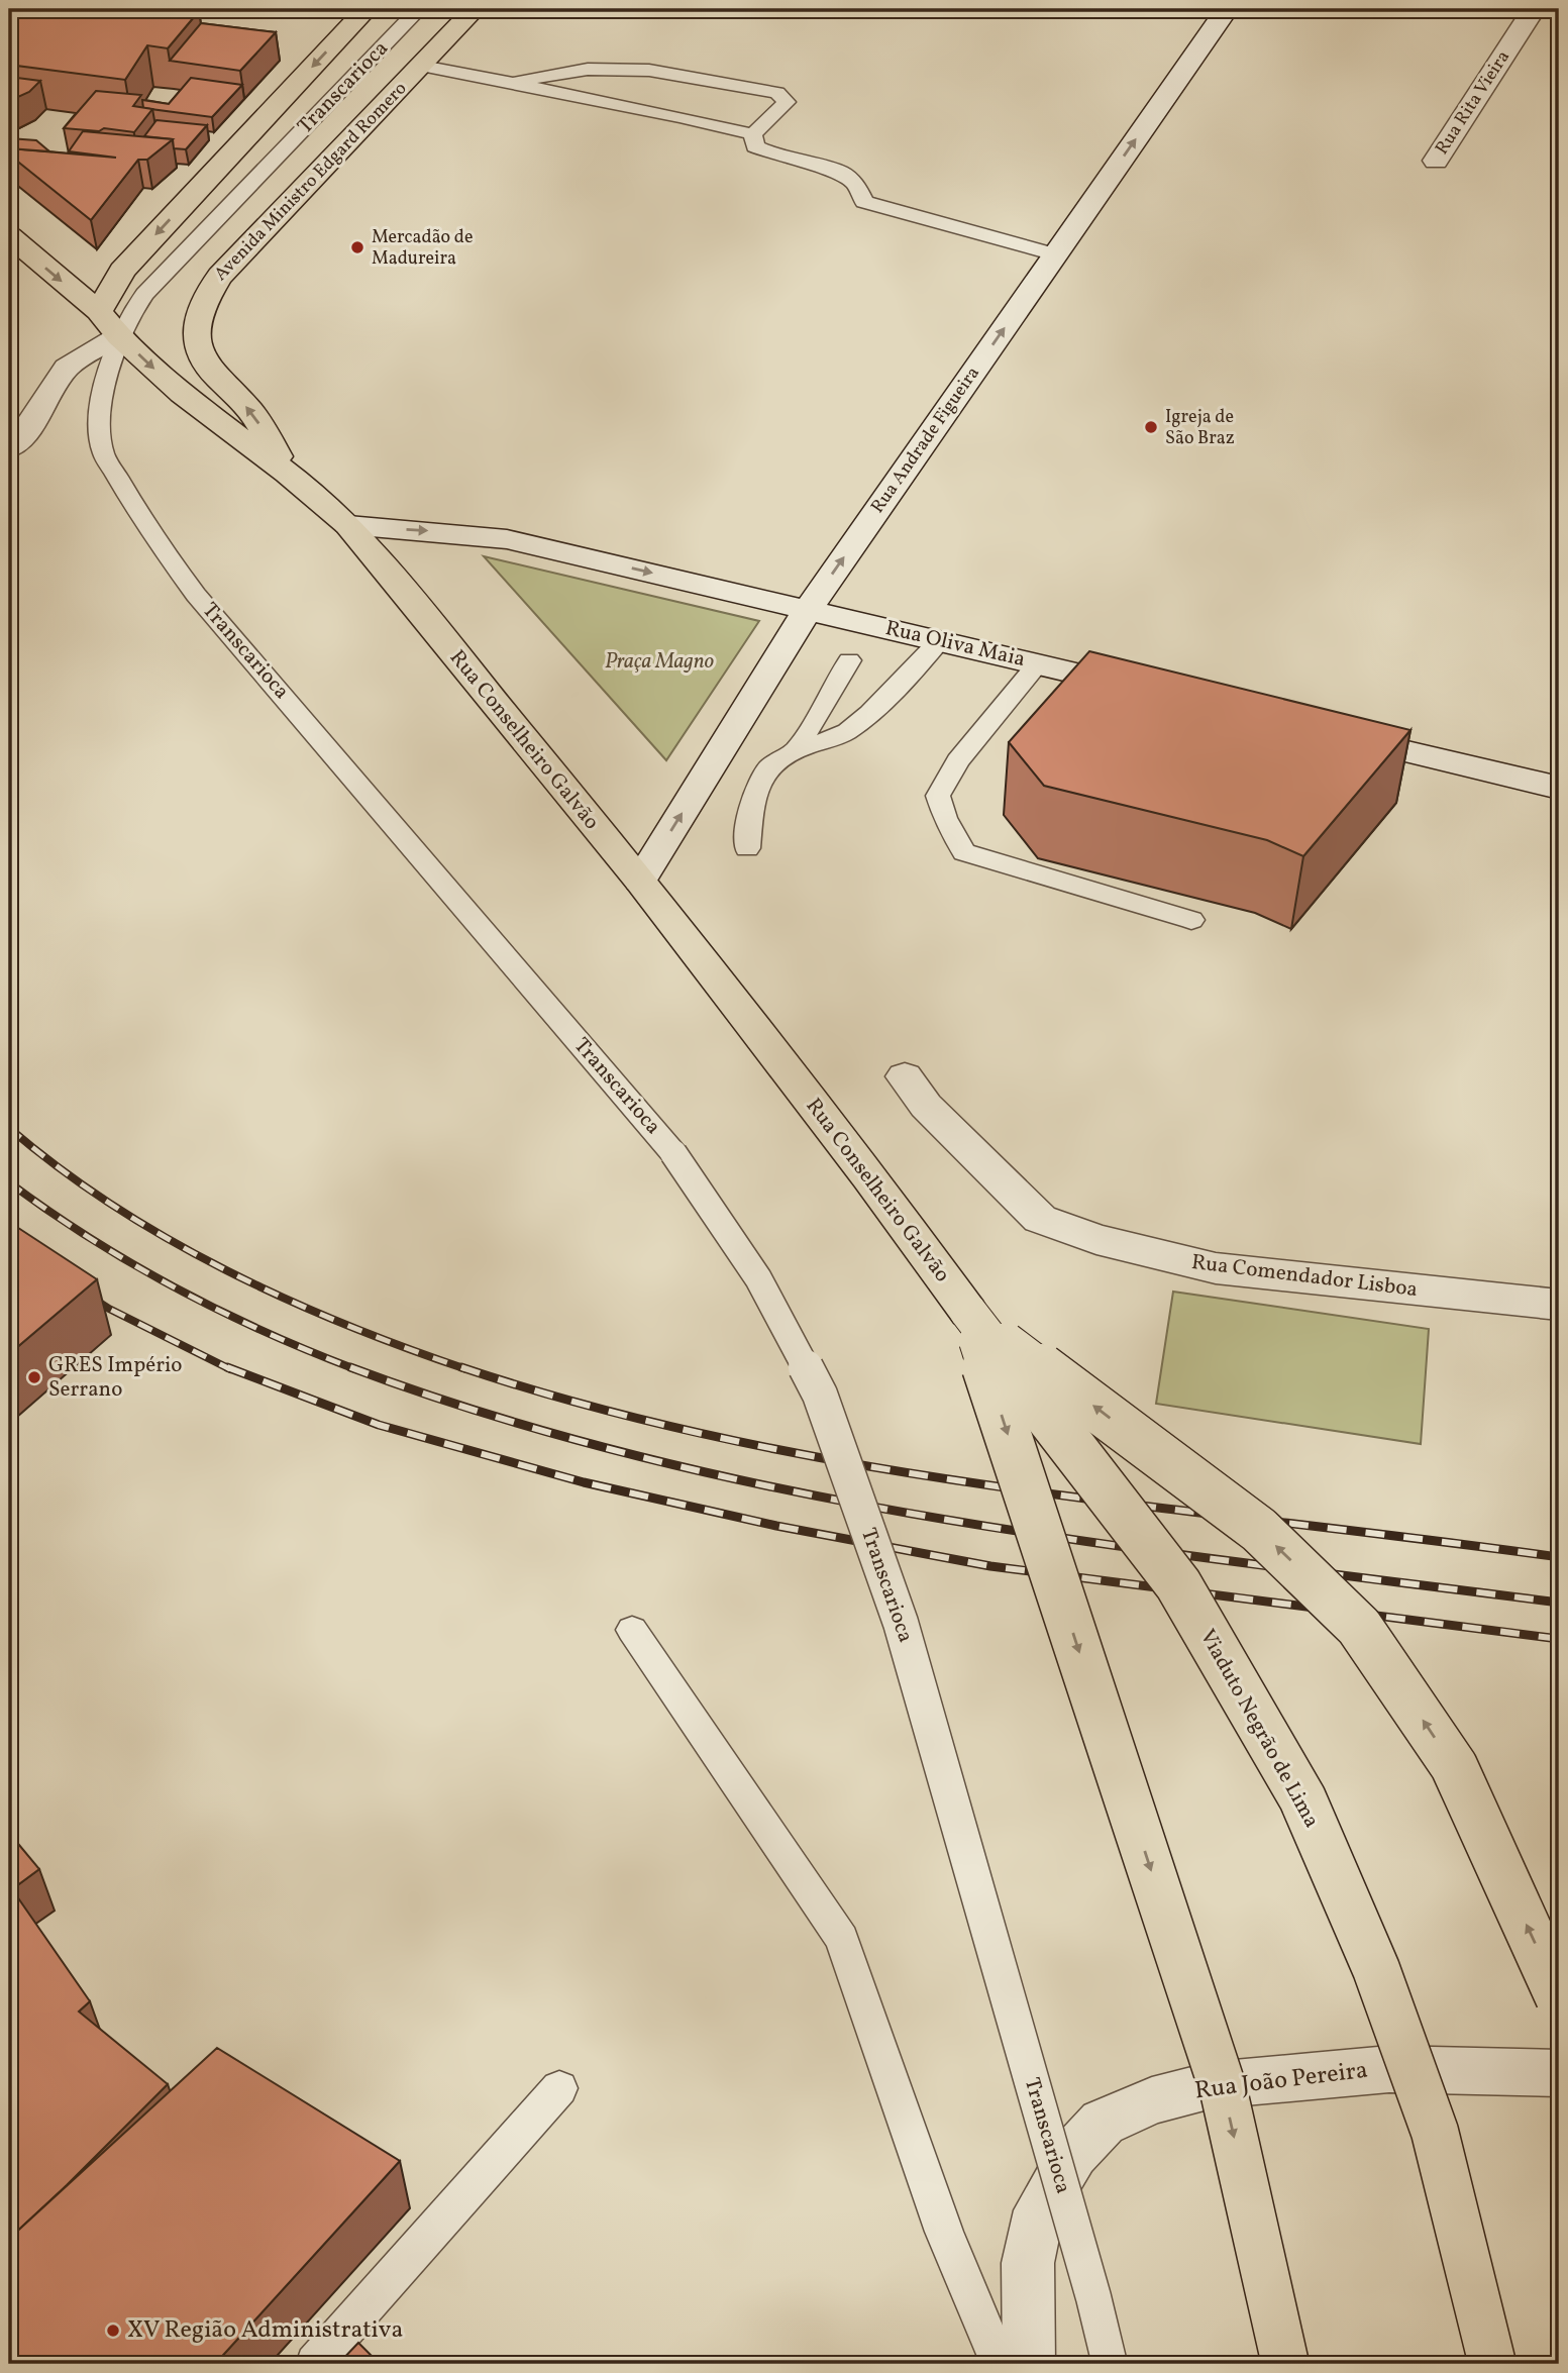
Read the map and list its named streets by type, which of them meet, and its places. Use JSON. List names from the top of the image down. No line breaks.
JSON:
{"streets":{"main road":["Rua Rita Vieira","Avenida Ministro Edgard Romero","Rua Andrade Figueira","Rua Oliva Maia","Rua Conselheiro Galvão","Rua Comendador Lisboa","Viaduto Negrão de Lima","Rua João Pereira"],"lane":["Transcarioca"]},"crossings":[["Transcarioca","Rua Conselheiro Galvão"],["Avenida Ministro Edgard Romero","Rua Conselheiro Galvão"],["Rua Andrade Figueira","Rua Oliva Maia"],["Rua Andrade Figueira","Rua Conselheiro Galvão"],["Rua Oliva Maia","Rua Conselheiro Galvão"],["Rua Conselheiro Galvão","Viaduto Negrão de Lima"]],"one_way":["Rua Andrade Figueira","Rua Oliva Maia"],"parks":["Praça Magno"],"places":["Mercadão de Madureira","Igreja de São Braz","GRES Império Serrano","XV Região Administrativa"]}
